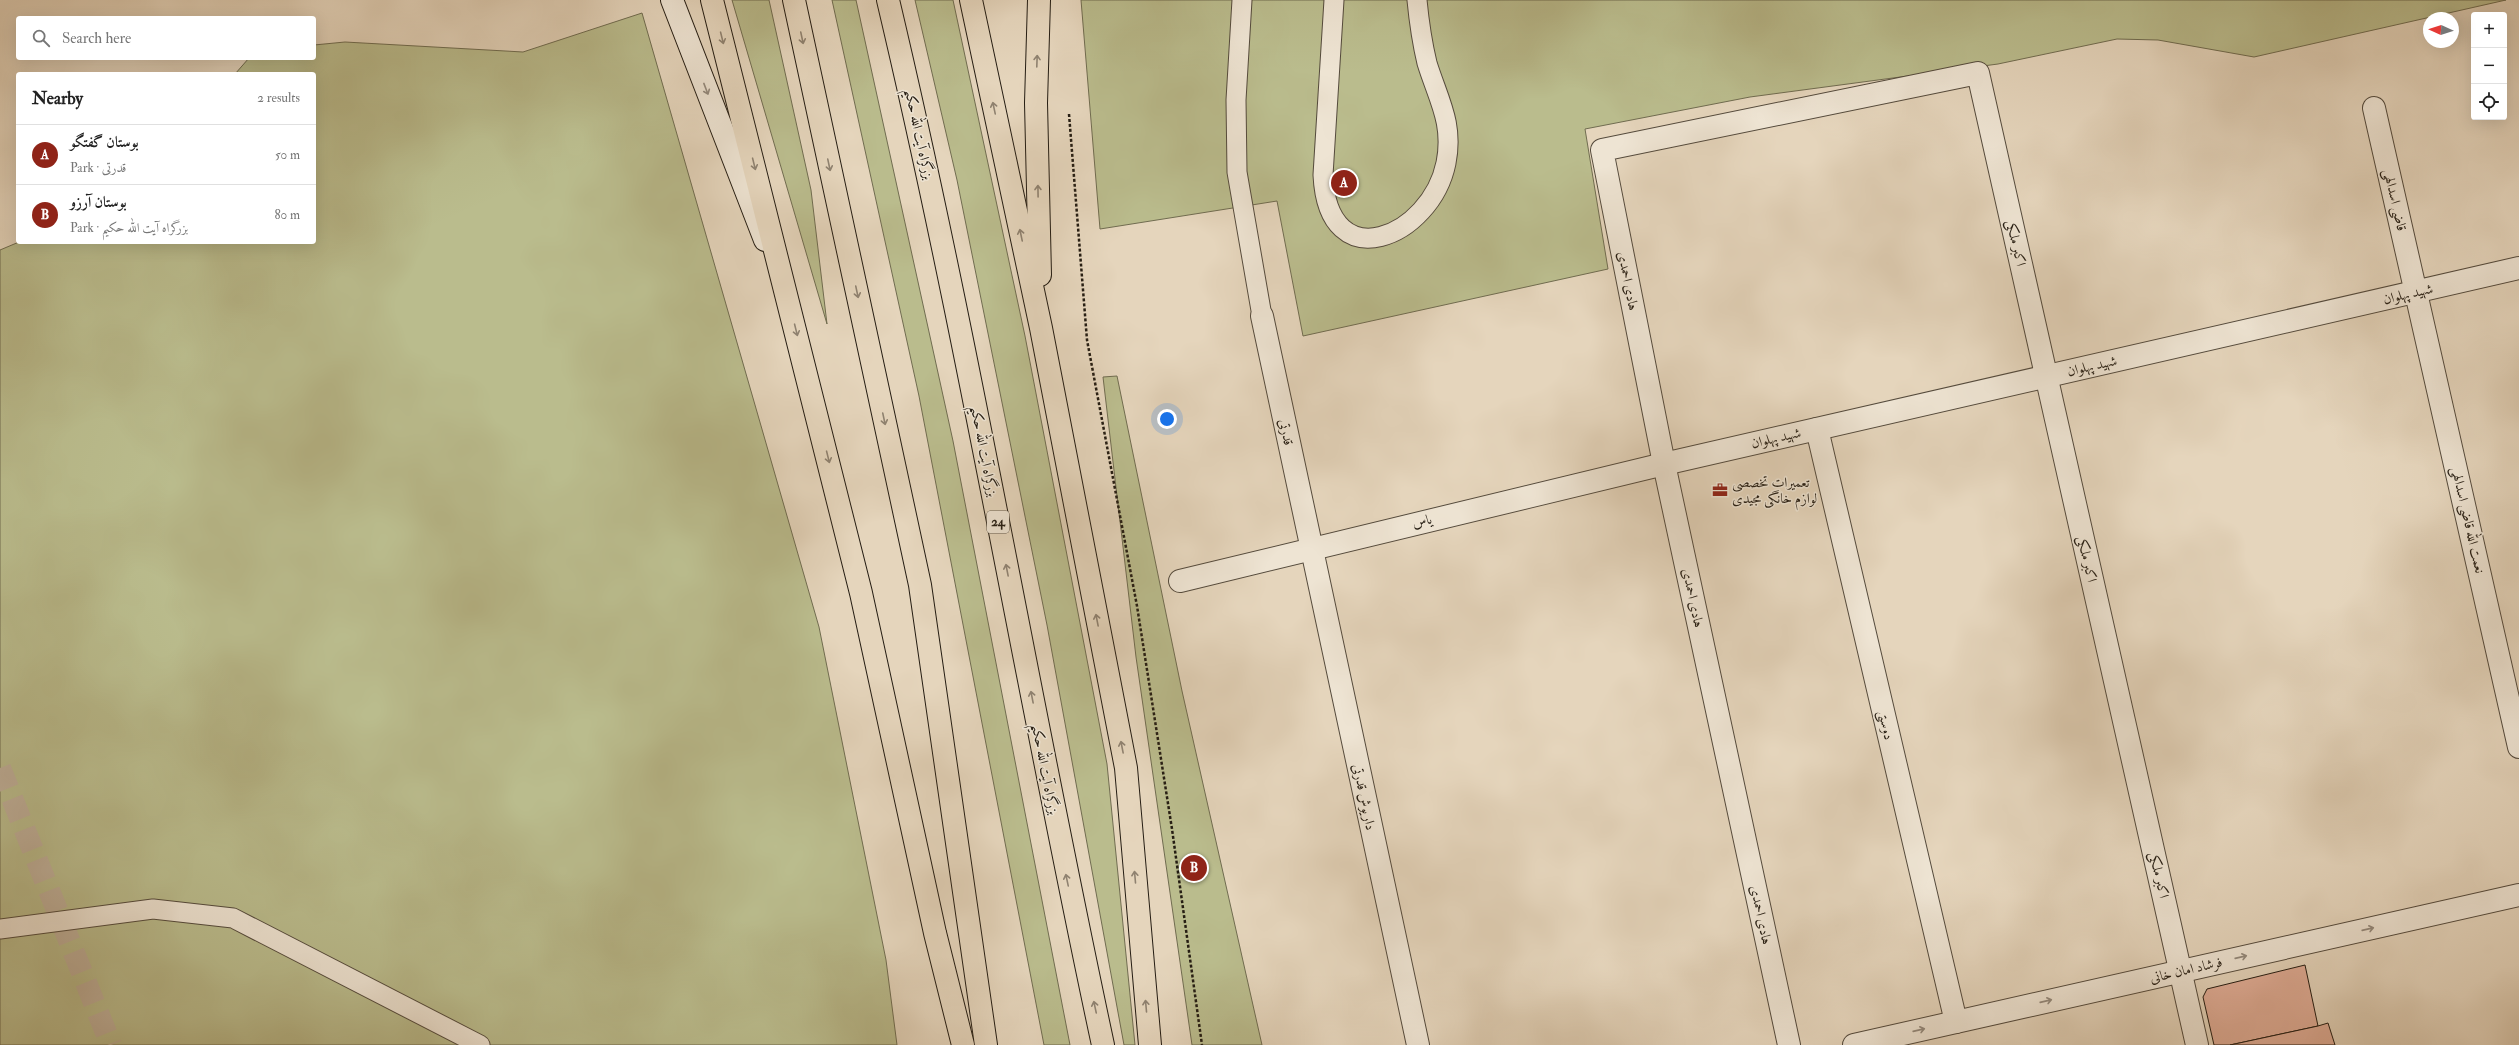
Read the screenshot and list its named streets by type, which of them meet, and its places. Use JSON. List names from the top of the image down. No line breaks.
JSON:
{"streets":{"highway":["بزرگراه آیت الله حکیم","24"],"street":["قاضی اسدالهی","اکبر ملکی","هادی احمدی","شهید پهلوان","قدرتی","نعمت الله قاضی اسدالهی","یاس","دوستی","داریوش قدرتی","فرشاد امان خانی"]},"crossings":[["قاضی اسدالهی","شهید پهلوان"],["قاضی اسدالهی","نعمت الله قاضی اسدالهی"],["اکبر ملکی","هادی احمدی"],["اکبر ملکی","شهید پهلوان"],["اکبر ملکی","فرشاد امان خانی"],["هادی احمدی","شهید پهلوان"],["هادی احمدی","یاس"],["شهید پهلوان","نعمت الله قاضی اسدالهی"],["شهید پهلوان","یاس"],["شهید پهلوان","دوستی"],["قدرتی","یاس"],["قدرتی","داریوش قدرتی"],["یاس","داریوش قدرتی"],["دوستی","فرشاد امان خانی"]],"one_way":["فرشاد امان خانی"],"places":{"office":["تعمیرات تخصصی لوازم خانگی مجیدی"]},"north":"left","page":{"map_buttons":["+","−"],"search":"Search here","heading":["Nearby","2 results"],"list":[{"mark":"A","name":"بوستان گفتگو","note":"Park · قدرتی","value":"50 m"},{"mark":"B","name":"بوستان آرزو","note":"Park · بزرگراه آیت الله حکیم","value":"80 m"}],"pins":["A","B"]}}
